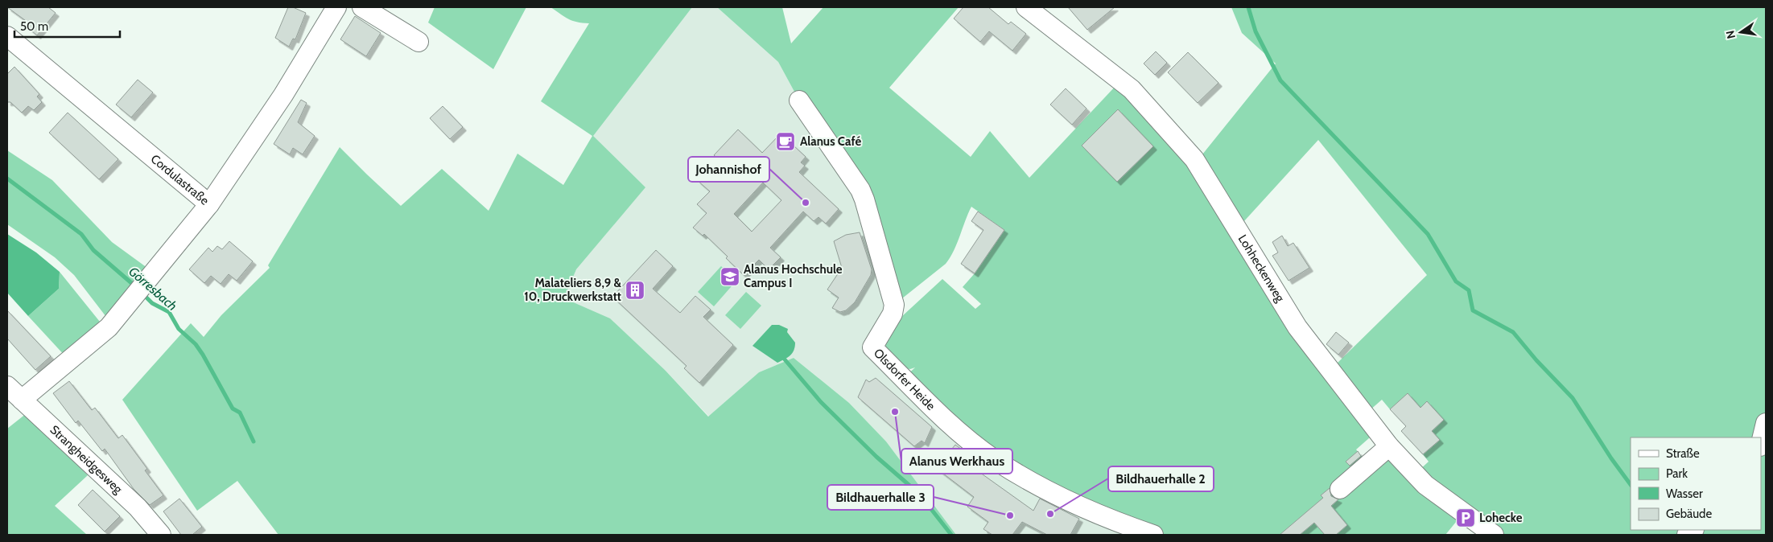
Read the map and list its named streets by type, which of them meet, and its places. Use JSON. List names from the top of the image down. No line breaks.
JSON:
{"streets":{"street":["Cordulastraße","Lohheckenweg","Olsdorfer Heide","Strangheidgesweg"]},"water":["Görresbach"],"places":{"cafe":["Alanus Café"],"other":["Johannishof","Alanus Werkhaus","Bildhauerhalle 2","Bildhauerhalle 3"],"school or university":["Alanus Hochschule Campus I"],"building":["Malateliers 8,9 & 10, Druckwerkstatt"],"parking":["Lohecke"]},"legend":["Straße","Park","Wasser","Gebäude"],"scale_bar":"50 m","north":"left"}
